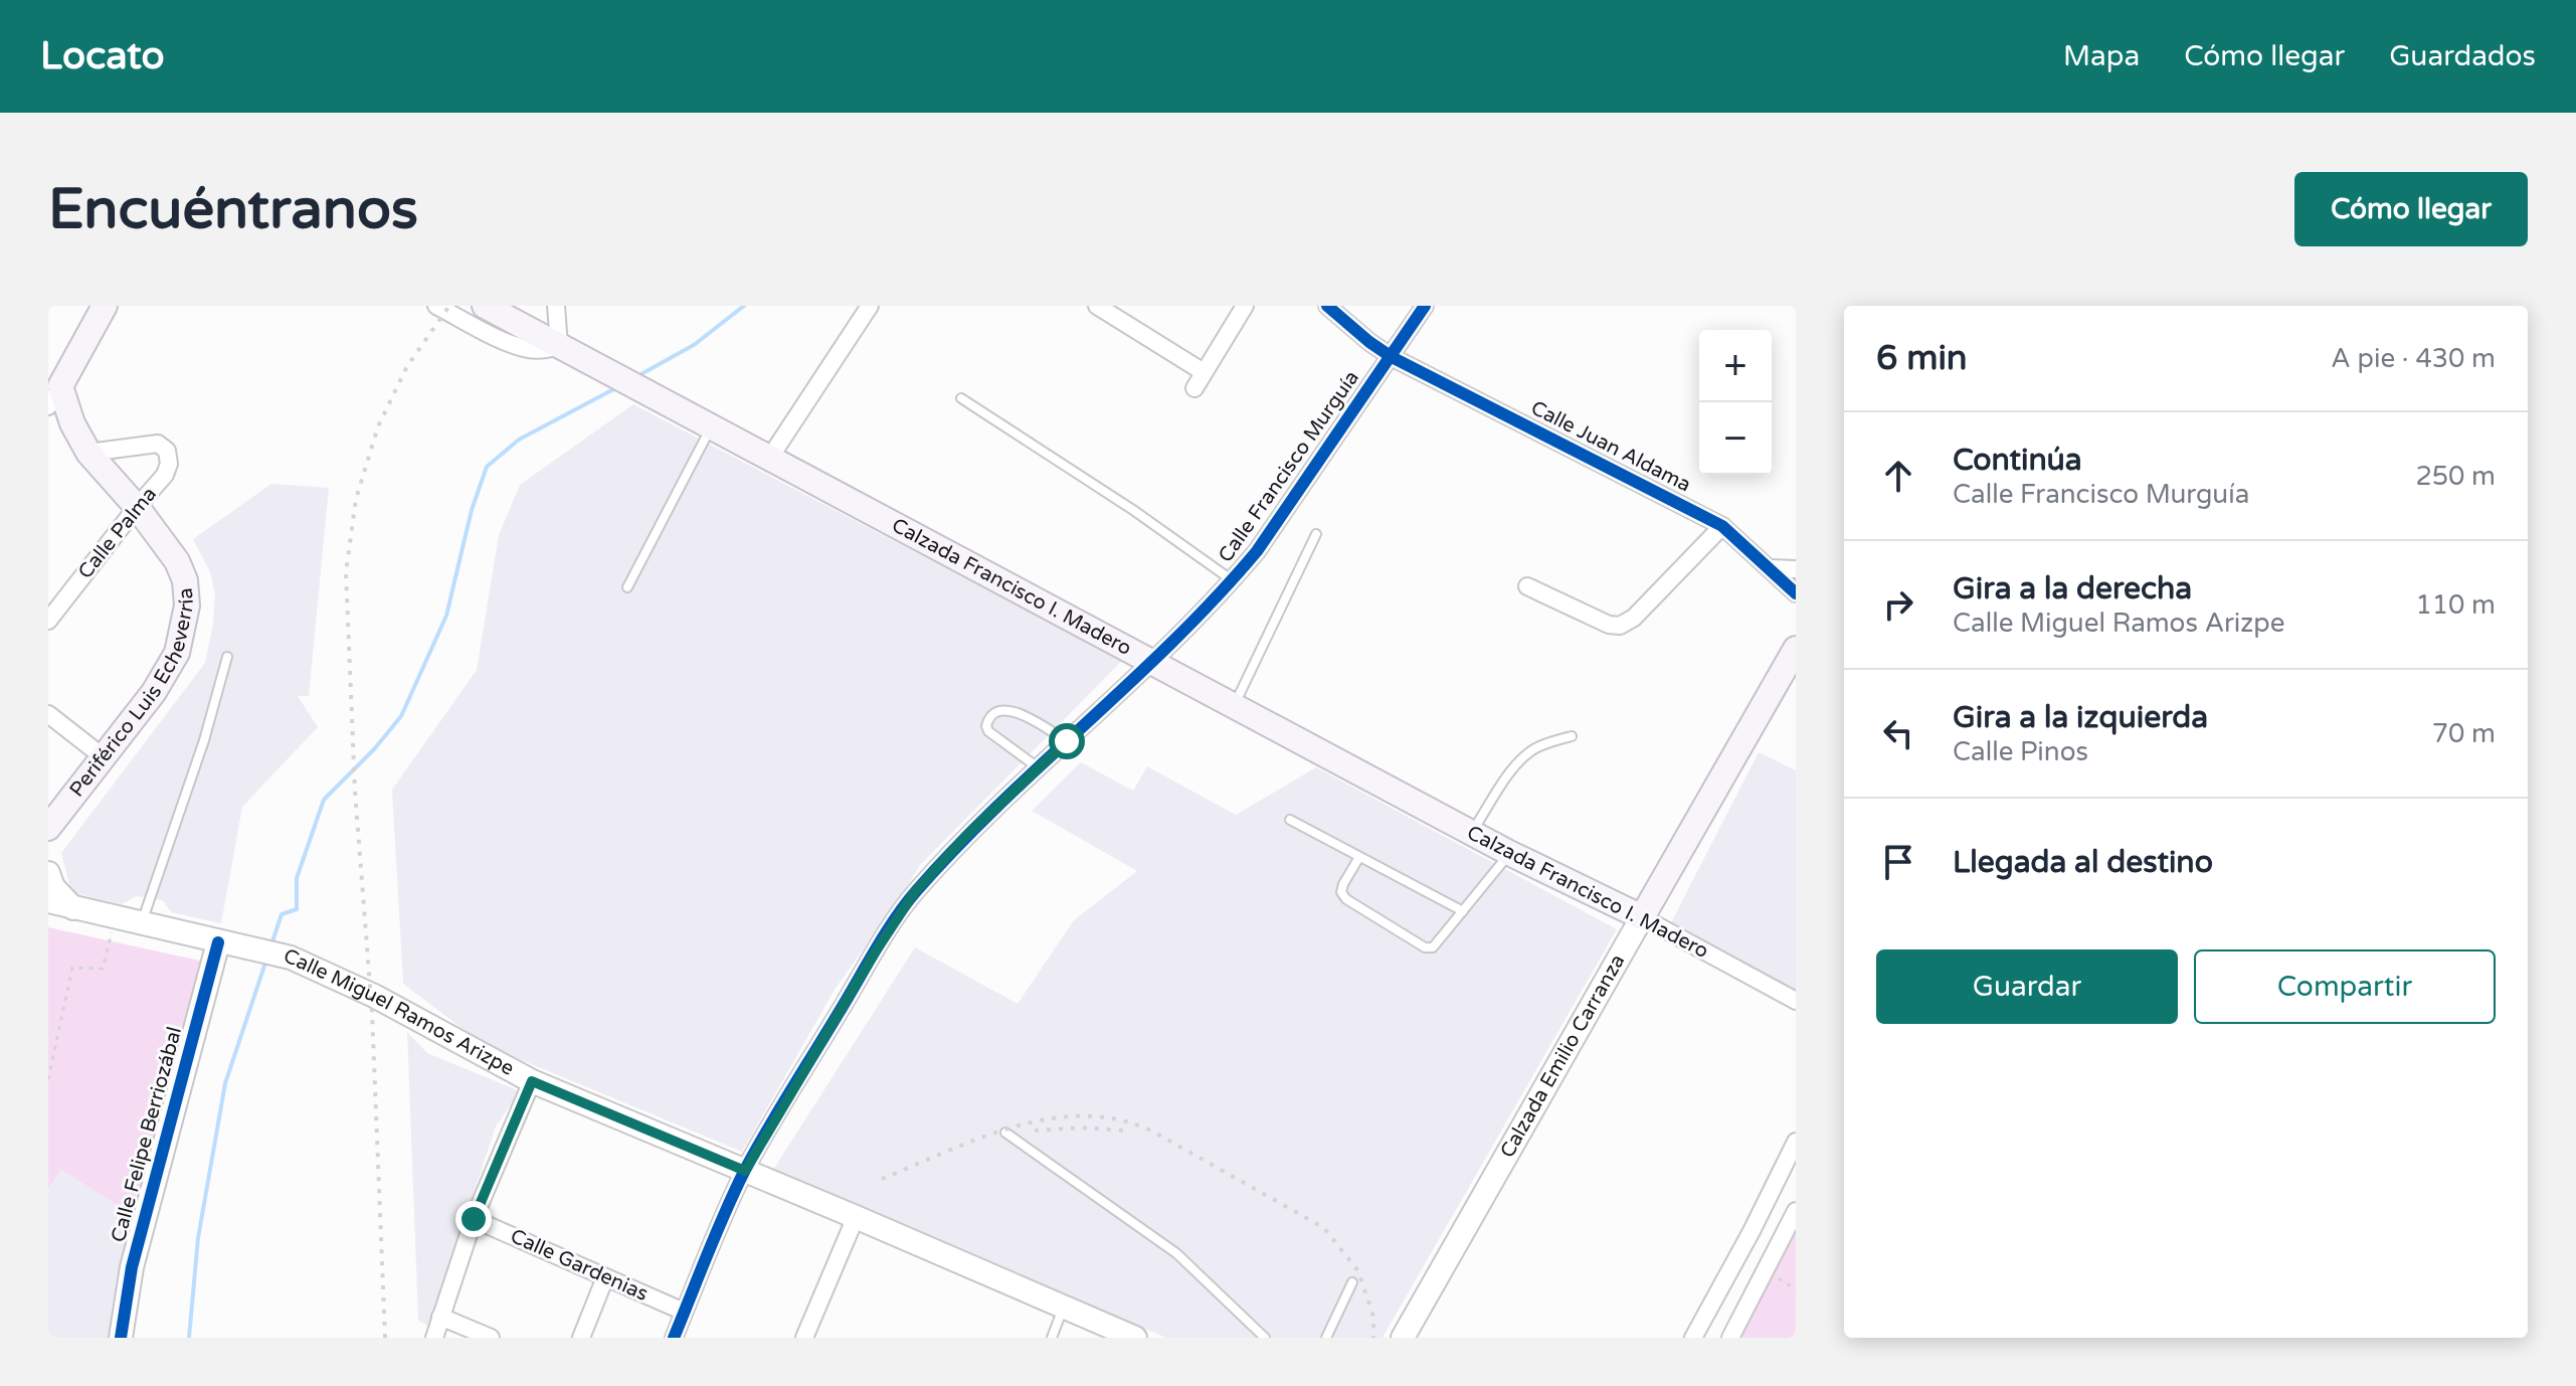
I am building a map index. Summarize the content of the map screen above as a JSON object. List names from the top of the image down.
{
  "streets": {
    "main road": [
      "Calzada Francisco I. Madero",
      "Periférico Luis Echeverría",
      "Calle Miguel Ramos Arizpe",
      "Calzada Emilio Carranza",
      "Calle Felipe Berriozábal"
    ],
    "street": [
      "Calle Juan Aldama",
      "Calle Francisco Murguía",
      "Calle Palma",
      "Calle Gardenias"
    ]
  },
  "crossings": [
    ["Calle Juan Aldama", "Calle Francisco Murguía"],
    ["Calle Francisco Murguía", "Calzada Francisco I. Madero"],
    ["Calle Francisco Murguía", "Calle Miguel Ramos Arizpe"],
    ["Calle Francisco Murguía", "Calle Gardenias"],
    ["Calle Palma", "Periférico Luis Echeverría"],
    ["Calzada Francisco I. Madero", "Calzada Emilio Carranza"],
    ["Calle Miguel Ramos Arizpe", "Calle Felipe Berriozábal"]
  ],
  "page": {
    "header": "Locato",
    "nav": ["Mapa", "Cómo llegar", "Guardados"],
    "buttons": [
      "Cómo llegar",
      ["Guardar", "Compartir"]
    ],
    "title": "Encuéntranos",
    "heading": ["6 min", "A pie · 430 m"],
    "map_buttons": ["+", "−"],
    "list": [
      ["Continúa", "Calle Francisco Murguía", "250 m"],
      ["Gira a la derecha", "Calle Miguel Ramos Arizpe", "110 m"],
      ["Gira a la izquierda", "Calle Pinos", "70 m"],
      "Llegada al destino"
    ]
  }
}
